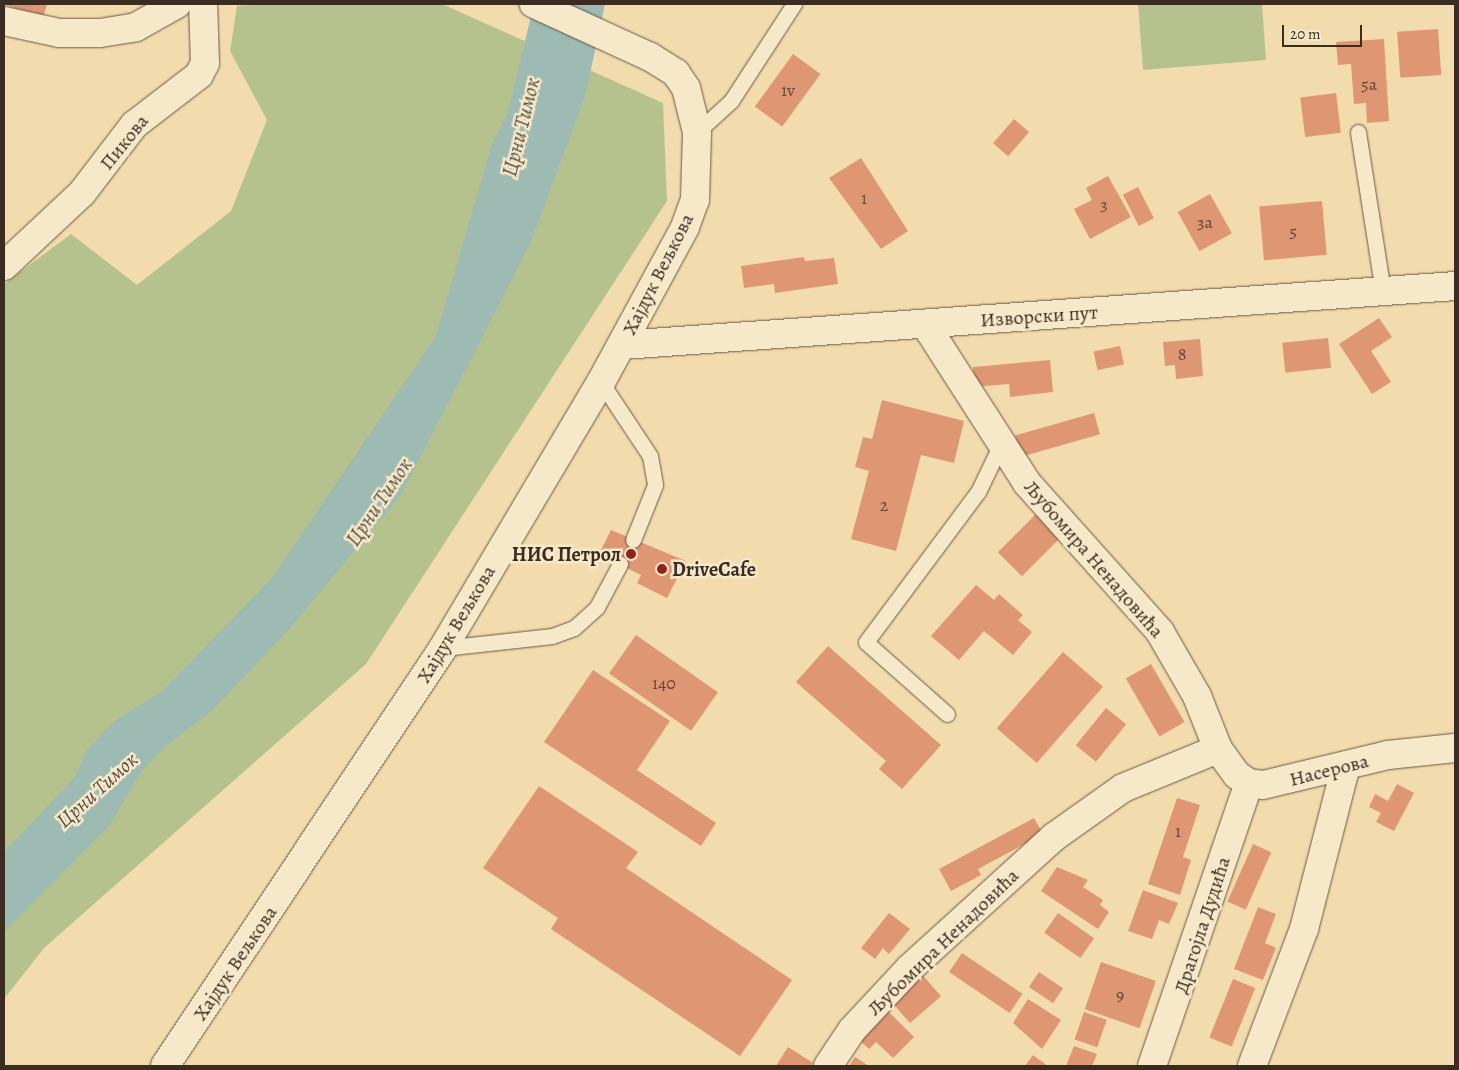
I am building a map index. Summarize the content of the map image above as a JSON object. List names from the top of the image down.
{
  "streets": {
    "street": [
      "Пикова",
      "Хајдук Вељкова",
      "Изворски пут",
      "Љубомира Ненадовића",
      "Насерова",
      "Драгојла Дудића"
    ]
  },
  "crossings": [
    ["Хајдук Вељкова", "Изворски пут"],
    ["Изворски пут", "Љубомира Ненадовића"],
    ["Насерова", "Драгојла Дудића"]
  ],
  "water": ["Црни Тимок"],
  "places": ["НИС Петрол", "DriveCafe"],
  "house_numbers": [
    "5a",
    "1v",
    "1",
    "3",
    "3a",
    "5",
    "8",
    "2",
    "140",
    "1",
    "9"
  ],
  "scale_bar": "20 m"
}
